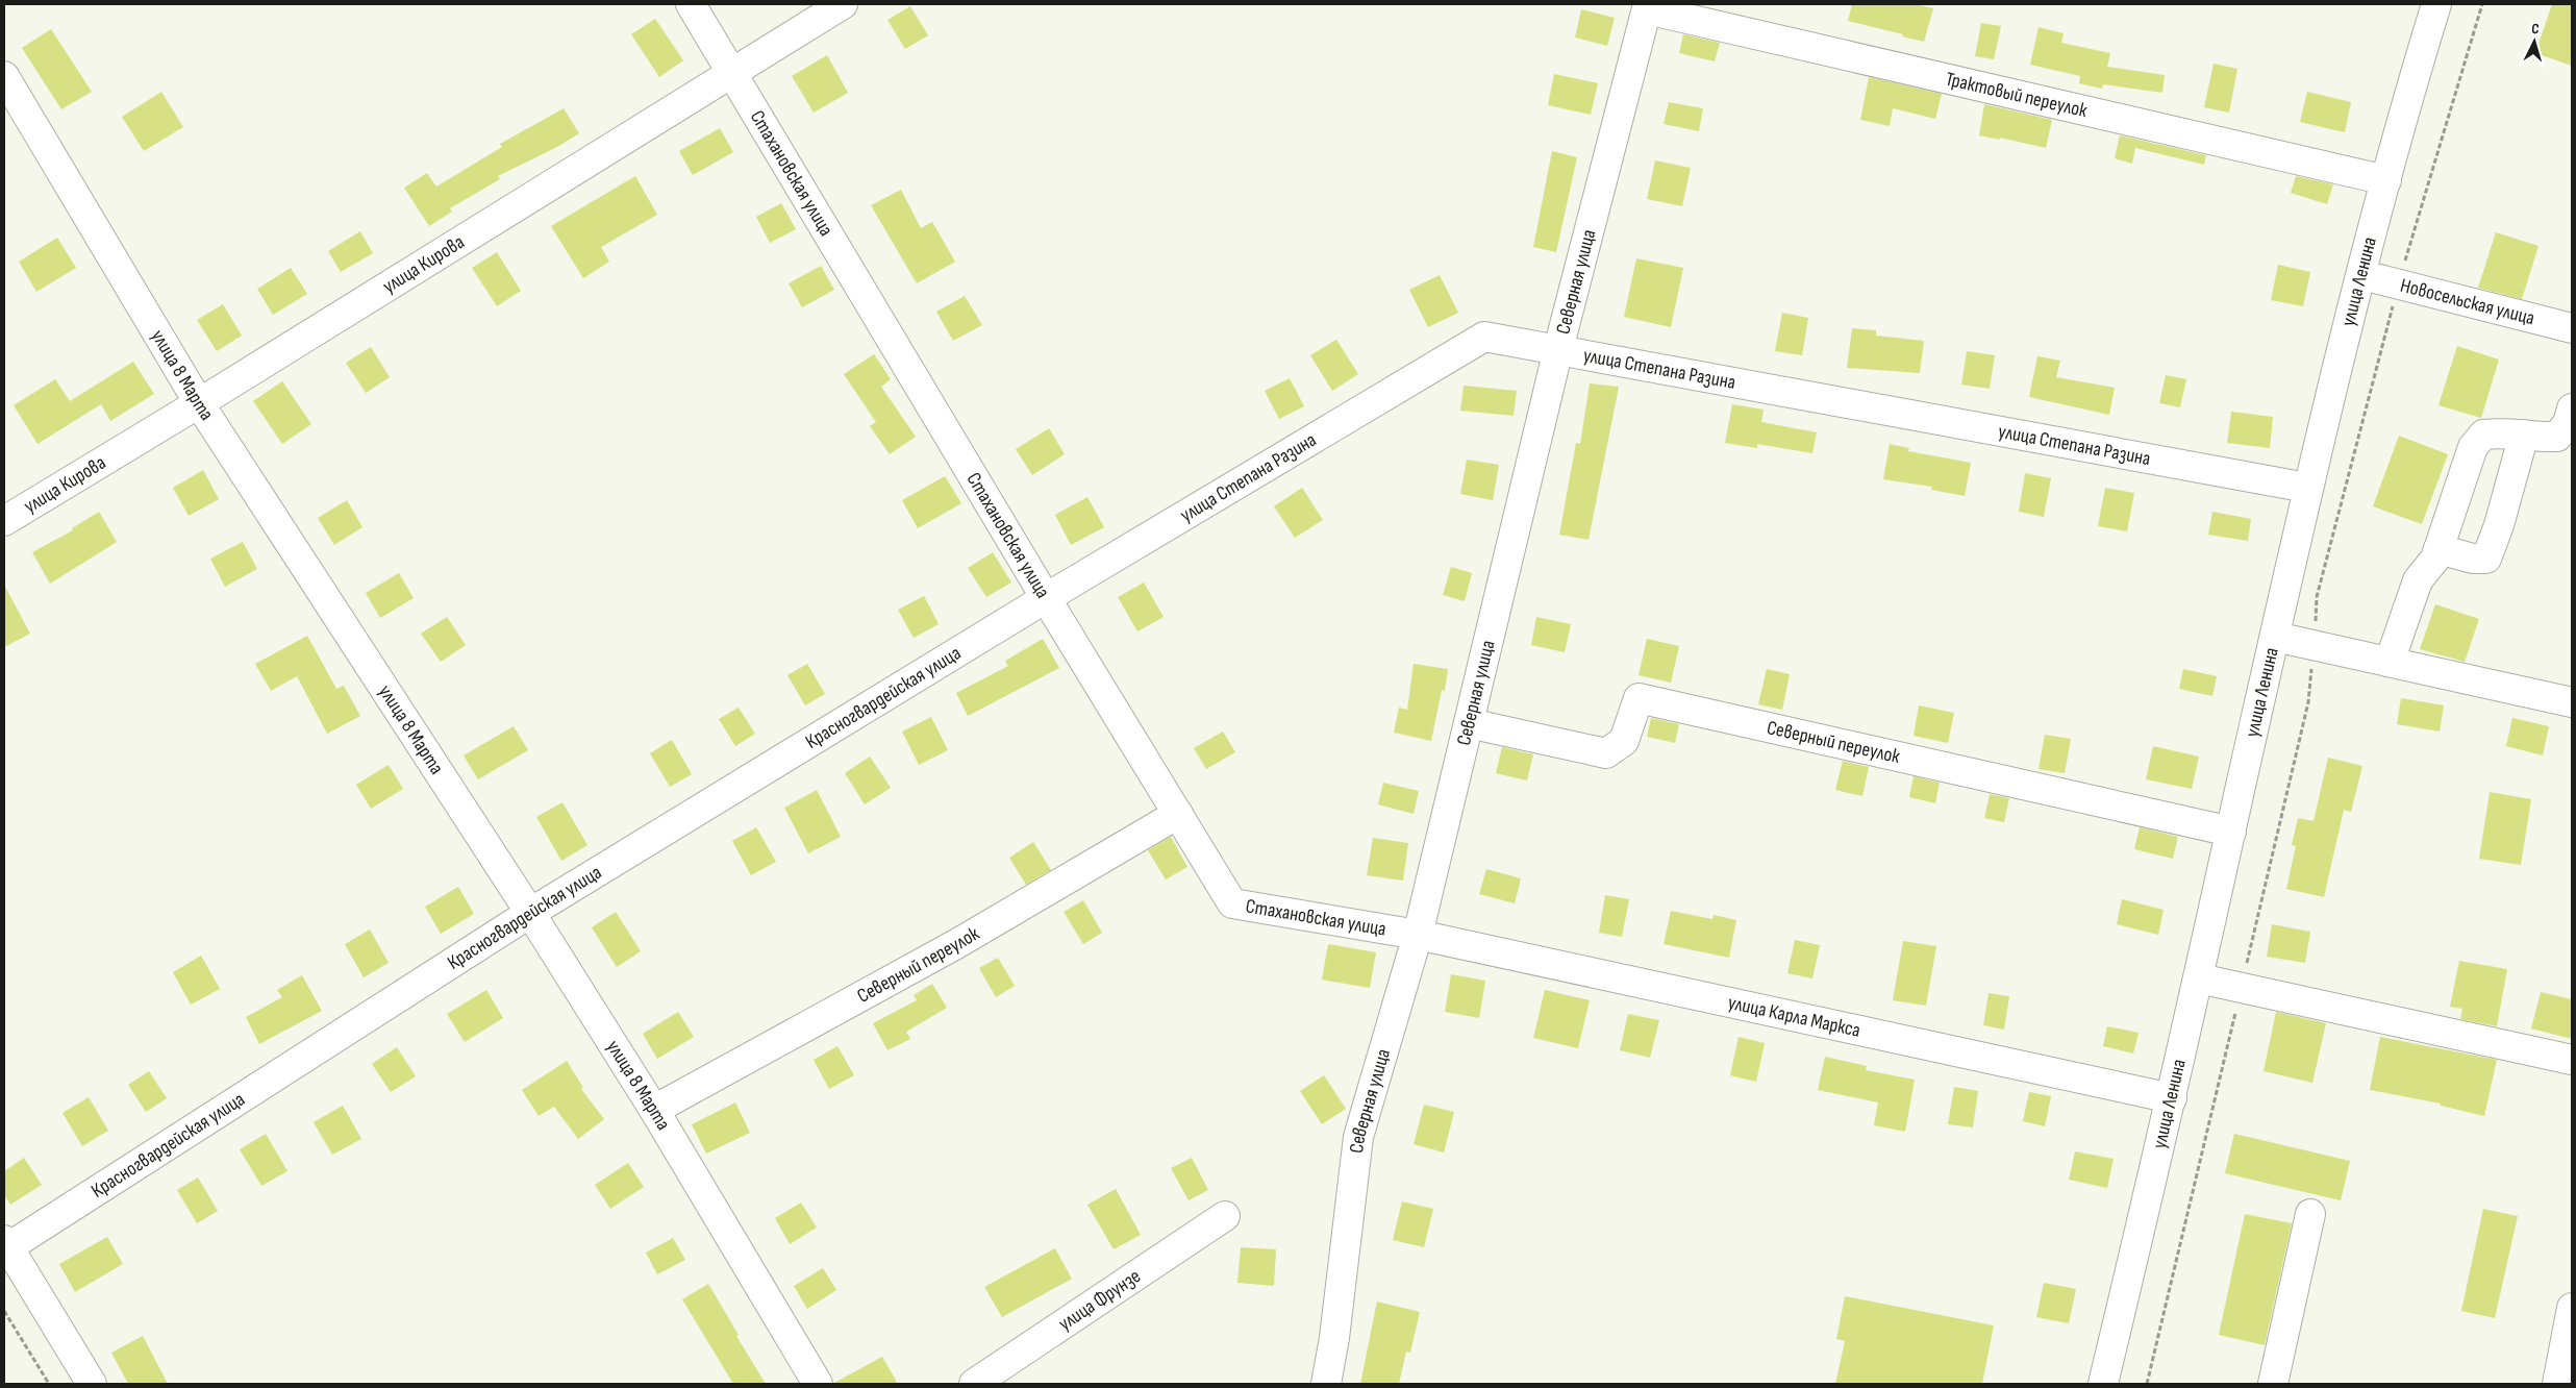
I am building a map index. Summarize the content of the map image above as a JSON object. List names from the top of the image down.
{
  "streets": {
    "street": [
      "Трактовый переулок",
      "Стахановская улица",
      "улица Кирова",
      "улица Ленина",
      "Северная улица",
      "Новосельская улица",
      "улица Степана Разина",
      "улица 8 Марта",
      "Красногвардейская улица",
      "Северный переулок",
      "улица Карла Маркса",
      "улица Фрунзе"
    ]
  },
  "crossings": [
    ["Трактовый переулок", "улица Ленина"],
    ["Трактовый переулок", "Северная улица"],
    ["Стахановская улица", "улица Кирова"],
    ["Стахановская улица", "Северная улица"],
    ["Стахановская улица", "улица Степана Разина"],
    ["Стахановская улица", "Красногвардейская улица"],
    ["Стахановская улица", "Северный переулок"],
    ["Стахановская улица", "улица Карла Маркса"],
    ["улица Кирова", "улица 8 Марта"],
    ["улица Ленина", "Новосельская улица"],
    ["улица Ленина", "улица Степана Разина"],
    ["улица Ленина", "Северный переулок"],
    ["улица Ленина", "улица Карла Маркса"],
    ["Северная улица", "улица Степана Разина"],
    ["Северная улица", "Северный переулок"],
    ["Северная улица", "улица Карла Маркса"],
    ["улица Степана Разина", "Красногвардейская улица"],
    ["улица 8 Марта", "Красногвардейская улица"],
    ["улица 8 Марта", "Северный переулок"]
  ],
  "north": "top"
}
